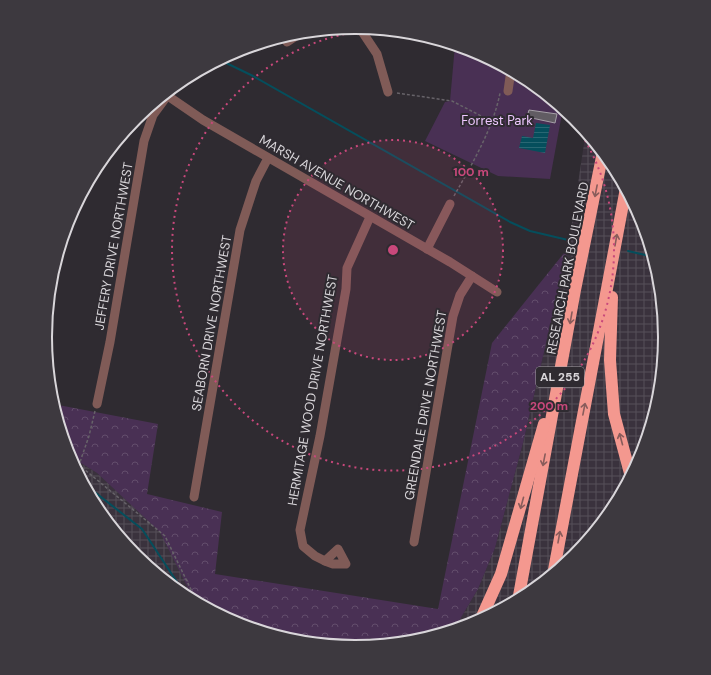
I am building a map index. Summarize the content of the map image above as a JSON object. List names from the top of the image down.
{
  "streets": {
    "highway": ["RESEARCH PARK BOULEVARD", "AL 255"],
    "street": [
      "MARSH AVENUE NORTHWEST",
      "JEFFERY DRIVE NORTHWEST",
      "SEABORN DRIVE NORTHWEST",
      "HERMITAGE WOOD DRIVE NORTHWEST",
      "GREENDALE DRIVE NORTHWEST"
    ]
  },
  "crossings": [
    ["MARSH AVENUE NORTHWEST", "SEABORN DRIVE NORTHWEST"],
    ["MARSH AVENUE NORTHWEST", "HERMITAGE WOOD DRIVE NORTHWEST"],
    ["MARSH AVENUE NORTHWEST", "GREENDALE DRIVE NORTHWEST"]
  ],
  "parks": ["Forrest Park"],
  "rings": ["100 m", "200 m"]
}
